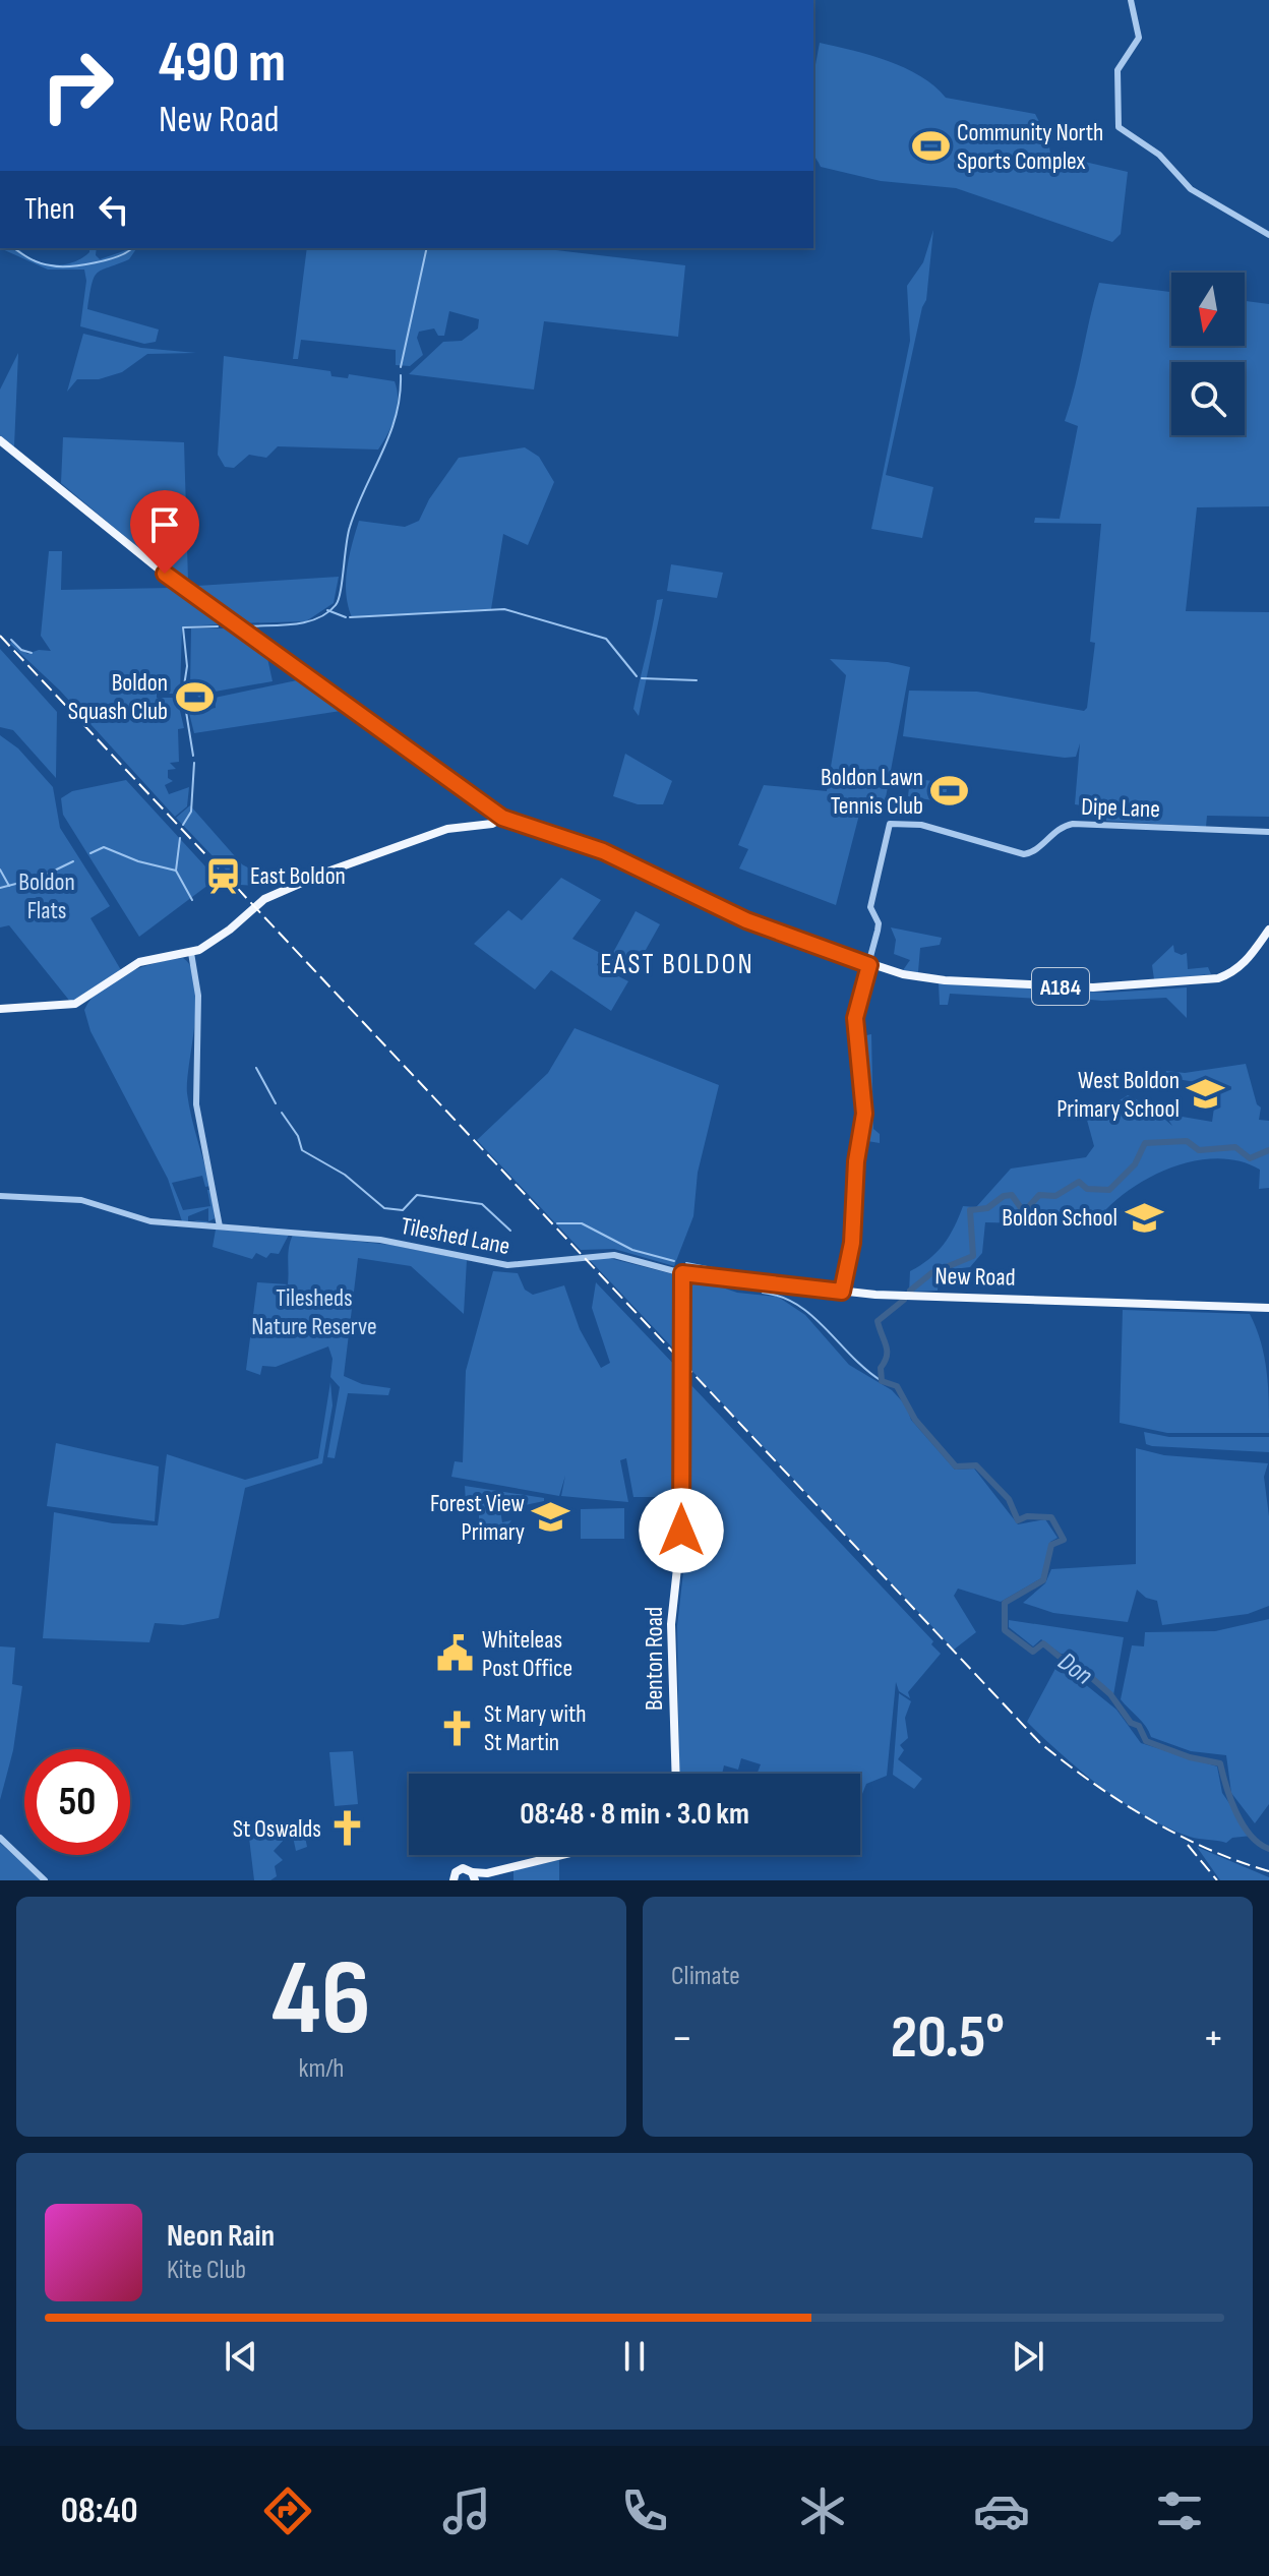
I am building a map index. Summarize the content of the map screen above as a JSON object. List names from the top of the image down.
{
  "streets": {
    "main road": ["A184", "New Road", "Benton Road"],
    "street": ["Dipe Lane", "Tileshed Lane"]
  },
  "crossings": [
    ["Dipe Lane", "A184"],
    ["Tileshed Lane", "New Road"],
    ["Tileshed Lane", "Benton Road"],
    ["New Road", "Benton Road"]
  ],
  "districts": ["EAST BOLDON"],
  "water": ["Don"],
  "parks": ["Boldon Flats", "Tilesheds Nature Reserve"],
  "places": {
    "sports": ["Community North Sports Complex", "Boldon Squash Club", "Boldon Lawn Tennis Club"],
    "station": ["East Boldon"],
    "school or university": ["West Boldon Primary School", "Boldon School", "Forest View Primary"],
    "public building": ["Whiteleas Post Office"],
    "church": ["St Mary with St Martin", "St Oswalds"]
  },
  "north": "bottom",
  "page": {
    "turn": ["490 m", "New Road"],
    "then": "Then",
    "limit": "50",
    "trip": "08:48 · 8 min · 3.0 km",
    "tile": [
      ["46", "km/h"],
      "Climate"
    ],
    "heat": ["−", "20.5°", "+"],
    "song": ["Neon Rain", "Kite Club"],
    "tabs": "08:40"
  }
}
